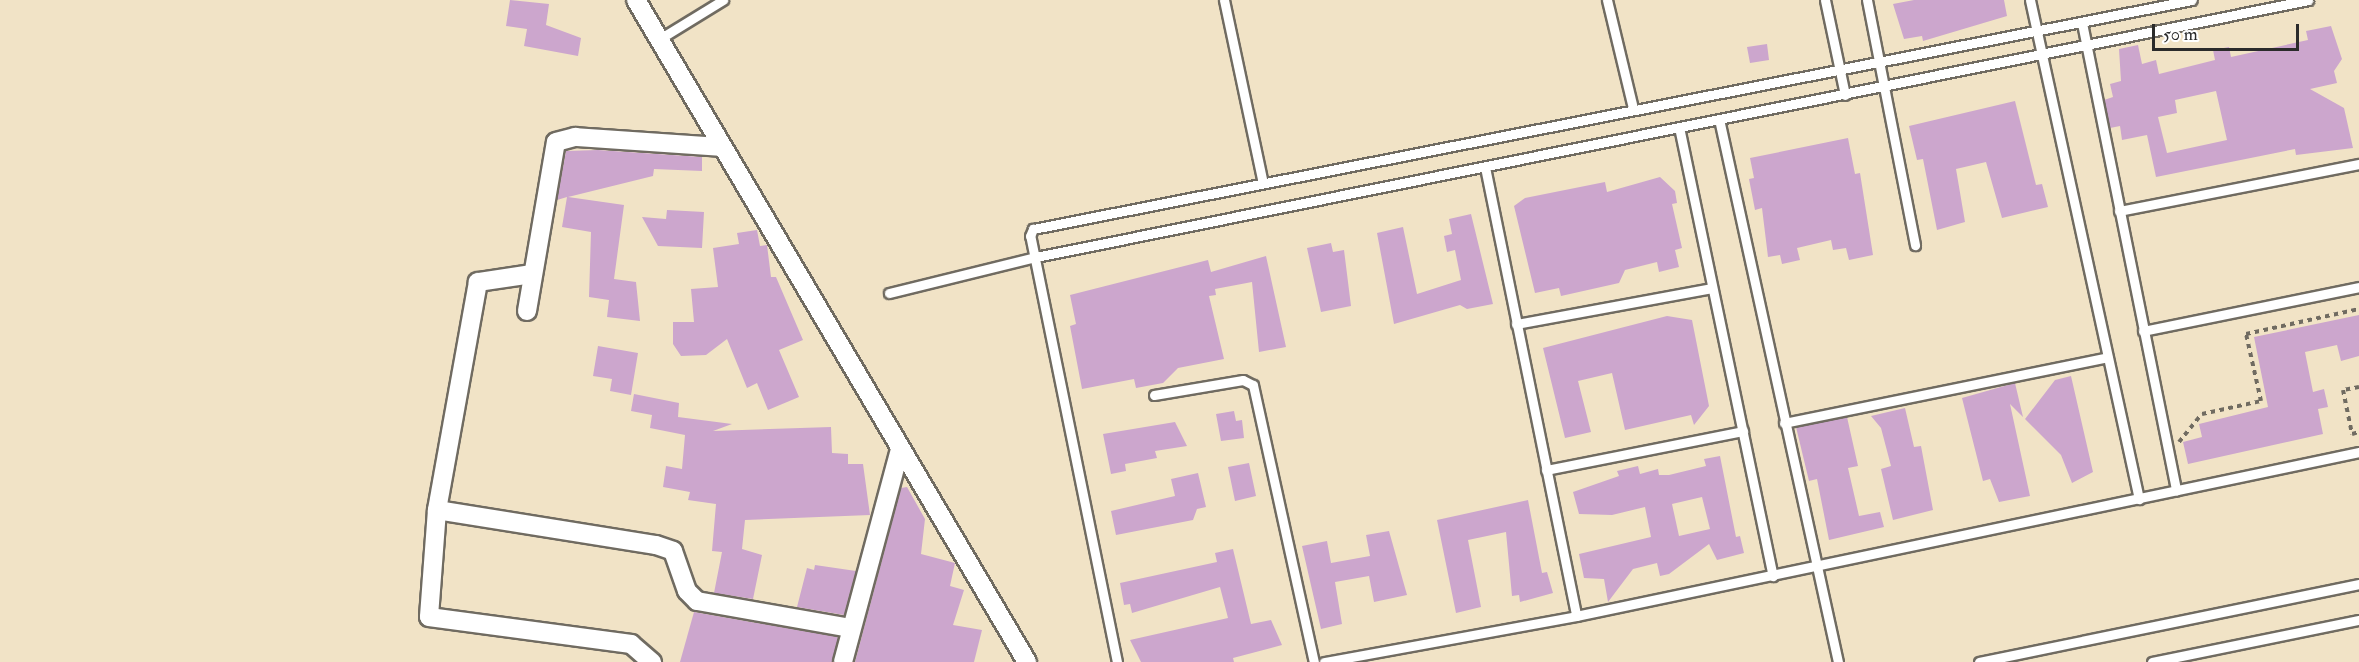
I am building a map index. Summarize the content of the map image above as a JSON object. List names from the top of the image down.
{
  "scale_bar": "50 m"
}
